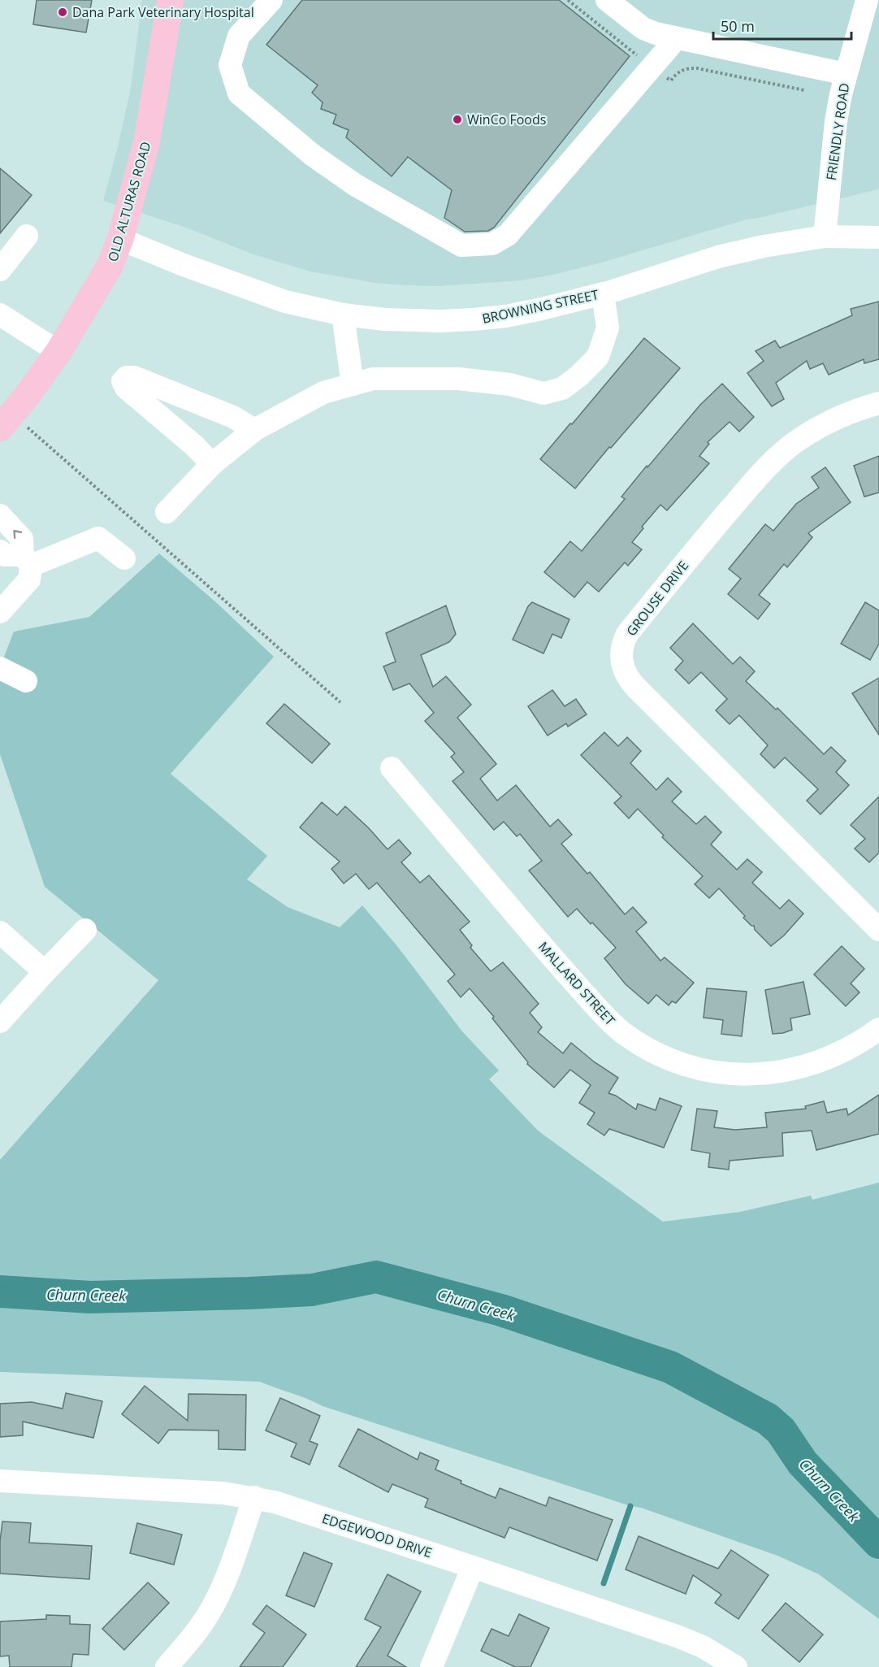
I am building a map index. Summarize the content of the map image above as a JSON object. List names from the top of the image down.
{
  "streets": {
    "main road": ["OLD ALTURAS ROAD"],
    "street": [
      "FRIENDLY ROAD",
      "BROWNING STREET",
      "GROUSE DRIVE",
      "MALLARD STREET",
      "EDGEWOOD DRIVE"
    ]
  },
  "crossings": [
    ["FRIENDLY ROAD", "BROWNING STREET"],
    ["OLD ALTURAS ROAD", "BROWNING STREET"]
  ],
  "water": ["Churn Creek"],
  "places": ["Dana Park Veterinary Hospital", "WinCo Foods"],
  "scale_bar": "50 m"
}
